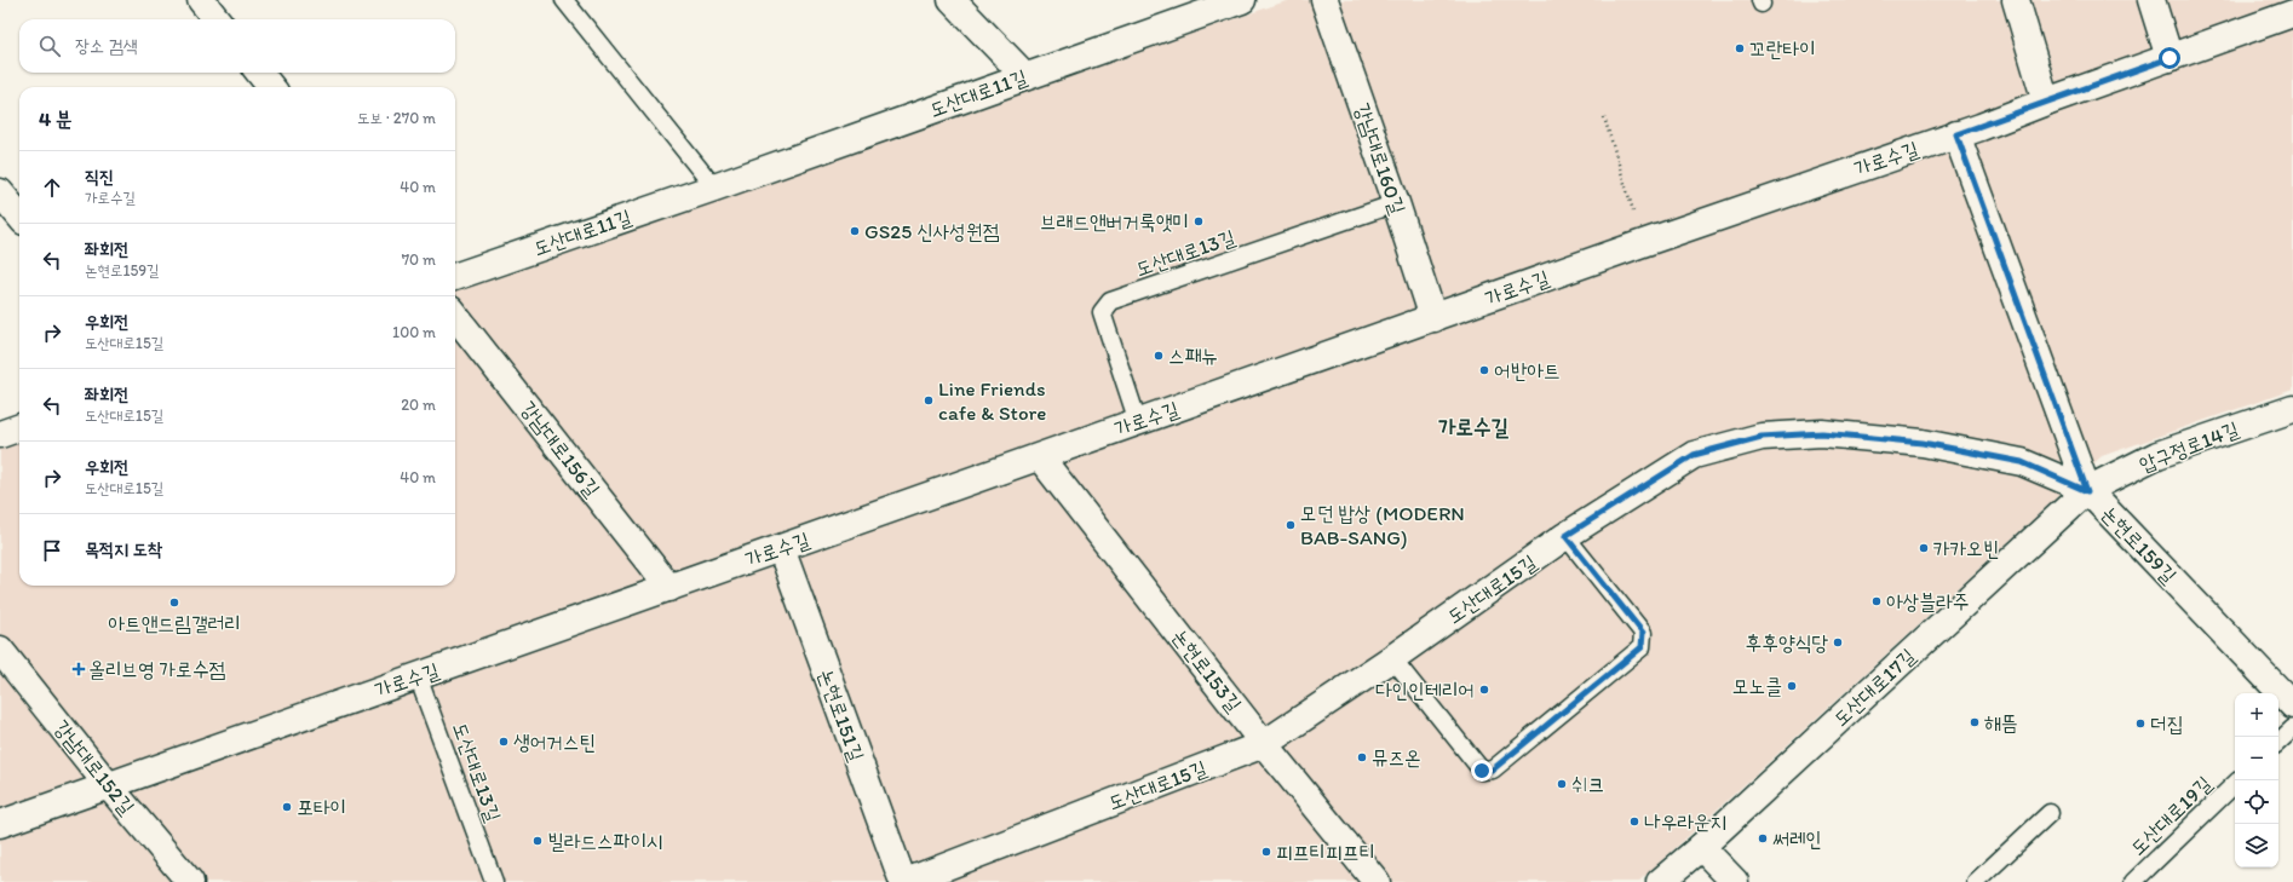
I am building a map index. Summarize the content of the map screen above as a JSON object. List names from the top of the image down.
{
  "streets": {
    "street": [
      "도산대로11길",
      "강남대로160길",
      "가로수길",
      "압구정로14길",
      "강남대로156길",
      "논현로159길",
      "도산대로15길",
      "논현로153길",
      "도산대로17길",
      "논현로151길",
      "강남대로152길"
    ],
    "lane": ["도산대로13길", "도산대로19길"]
  },
  "crossings": [
    ["강남대로160길", "가로수길"],
    ["강남대로160길", "도산대로13길"],
    ["가로수길", "도산대로13길"],
    ["가로수길", "강남대로156길"],
    ["가로수길", "논현로159길"],
    ["가로수길", "논현로153길"],
    ["가로수길", "논현로151길"],
    ["가로수길", "강남대로152길"],
    ["압구정로14길", "논현로159길"],
    ["압구정로14길", "도산대로15길"],
    ["압구정로14길", "도산대로17길"],
    ["논현로159길", "도산대로15길"],
    ["논현로159길", "도산대로17길"],
    ["도산대로15길", "논현로153길"],
    ["도산대로15길", "도산대로17길"],
    ["도산대로15길", "논현로151길"]
  ],
  "districts": ["가로수길"],
  "places": {
    "other": [
      "꼬란타이",
      "브래드앤버거룩앳미",
      "GS25 신사성원점",
      "스패뉴",
      "어반아트",
      "Line Friends cafe & Store",
      "모던 밥상 (MODERN BAB-SANG)",
      "카카오빈",
      "아상블라주",
      "아트앤드림갤러리",
      "후후양식당",
      "모노클",
      "다인인테리어",
      "해뜸",
      "더집",
      "생어거스틴",
      "뮤즈온",
      "쉬크",
      "포타이",
      "나우라운지",
      "써레인",
      "빌라드스파이시",
      "피프티피프티"
    ],
    "health": ["올리브영 가로수점"]
  },
  "page": {
    "search": "장소 검색",
    "heading": ["4 분", "도보 · 270 m"],
    "list": [
      ["직진", "가로수길", "40 m"],
      ["좌회전", "논현로159길", "70 m"],
      ["우회전", "도산대로15길", "100 m"],
      ["좌회전", "도산대로15길", "20 m"],
      ["우회전", "도산대로15길", "40 m"],
      "목적지 도착"
    ],
    "map_buttons": ["+", "−"]
  }
}
